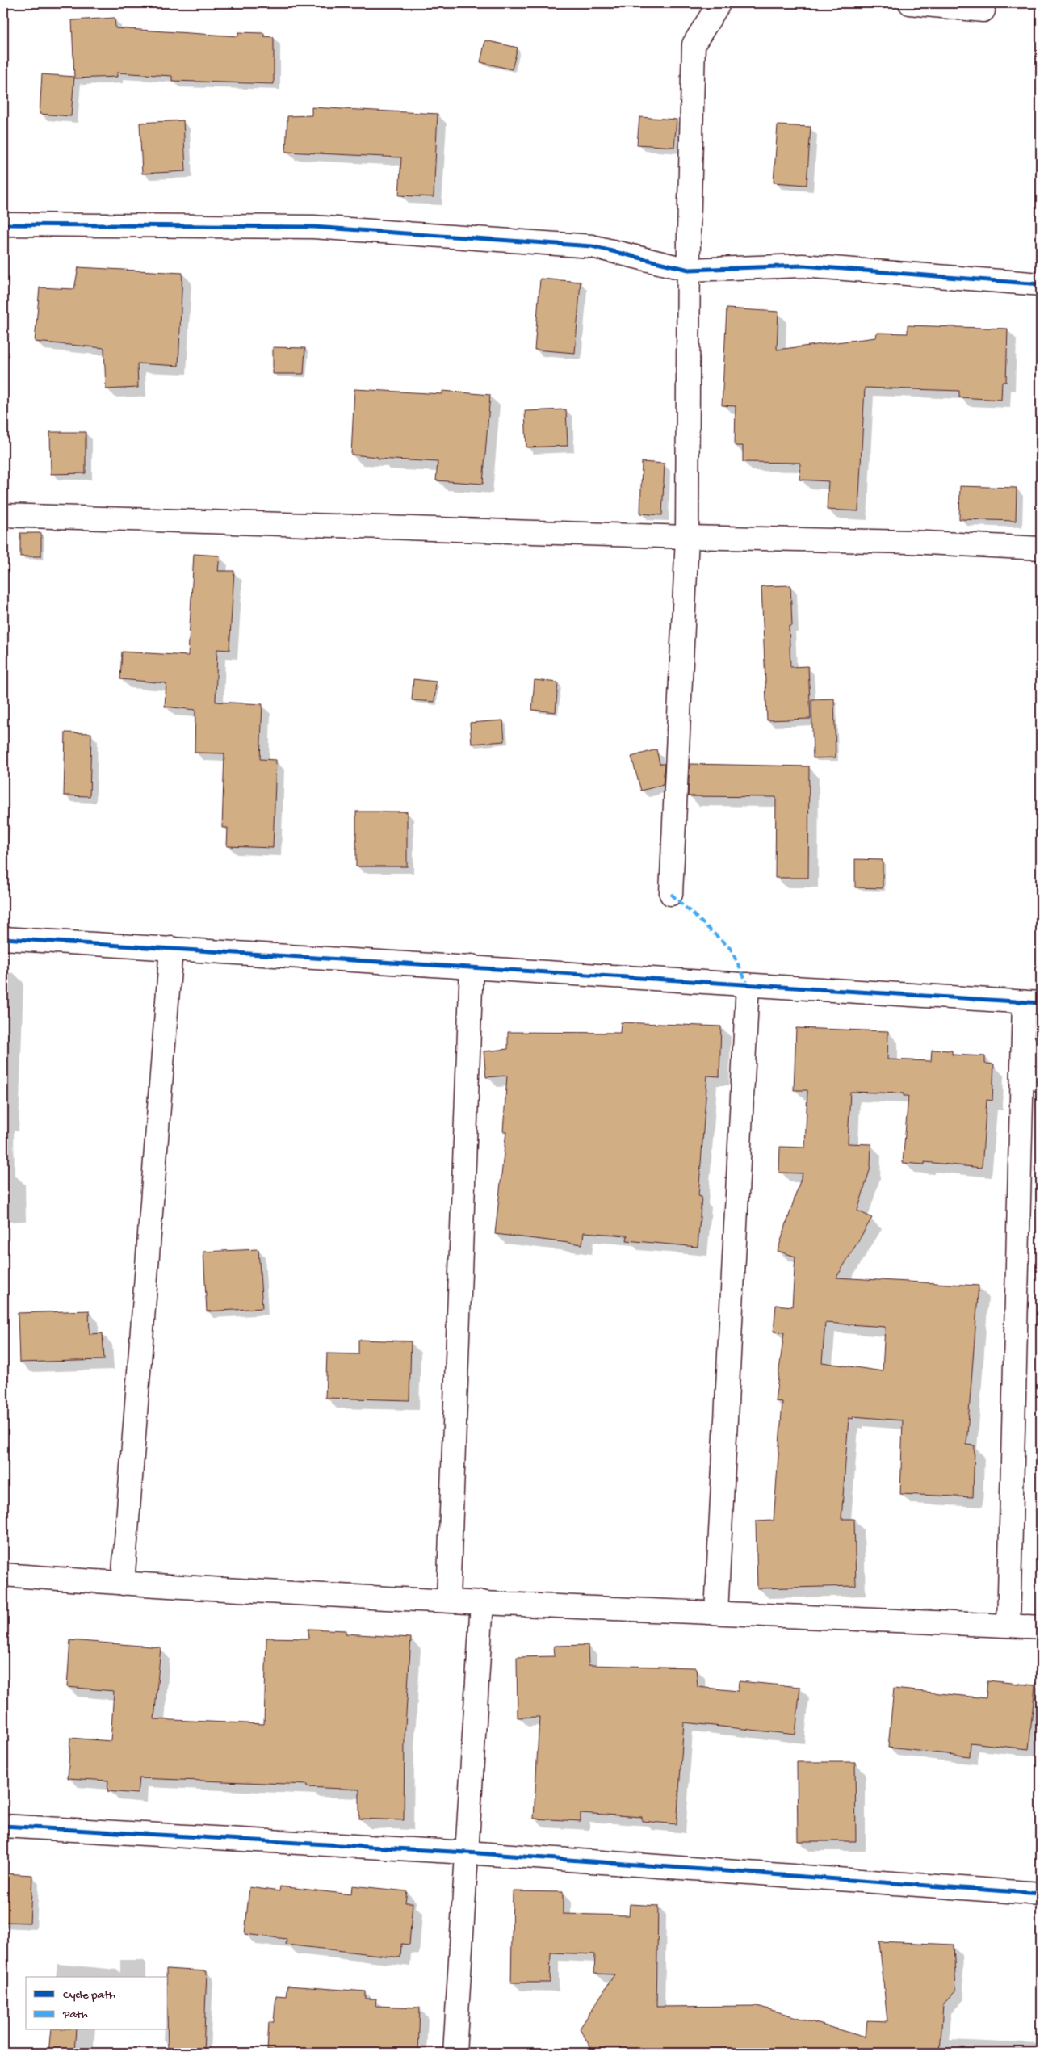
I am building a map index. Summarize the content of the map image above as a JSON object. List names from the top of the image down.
{
  "legend": ["Cycle path", "Path"]
}
